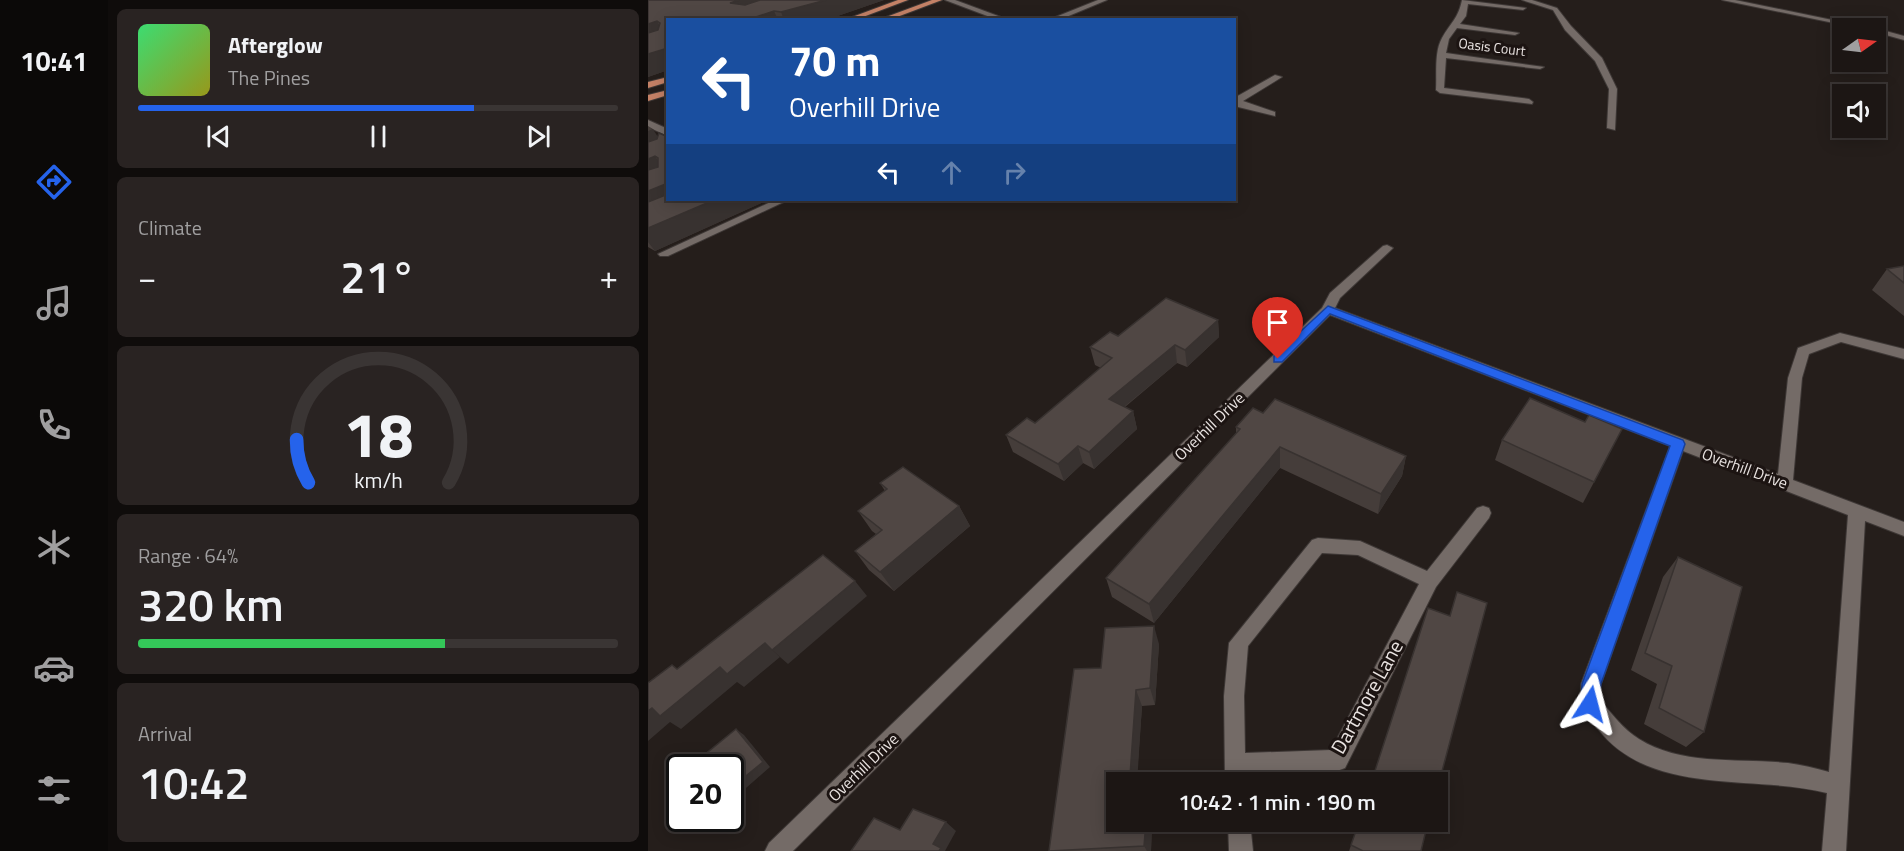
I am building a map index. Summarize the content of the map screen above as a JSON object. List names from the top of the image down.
{
  "streets": {
    "street": ["Oasis Court", "Overhill Drive", "Dartmore Lane"]
  },
  "north": "right",
  "page": {
    "tabs": "10:41",
    "turn": ["70 m", "Overhill Drive"],
    "song": ["Afterglow", "The Pines"],
    "tile": [
      "Climate",
      ["Range · 64%", "320 km"],
      ["Arrival", "10:42"]
    ],
    "heat": ["−", "21°", "+"],
    "limit": "20",
    "trip": "10:42 · 1 min · 190 m",
    "gauge": ["18", "km/h"]
  }
}
